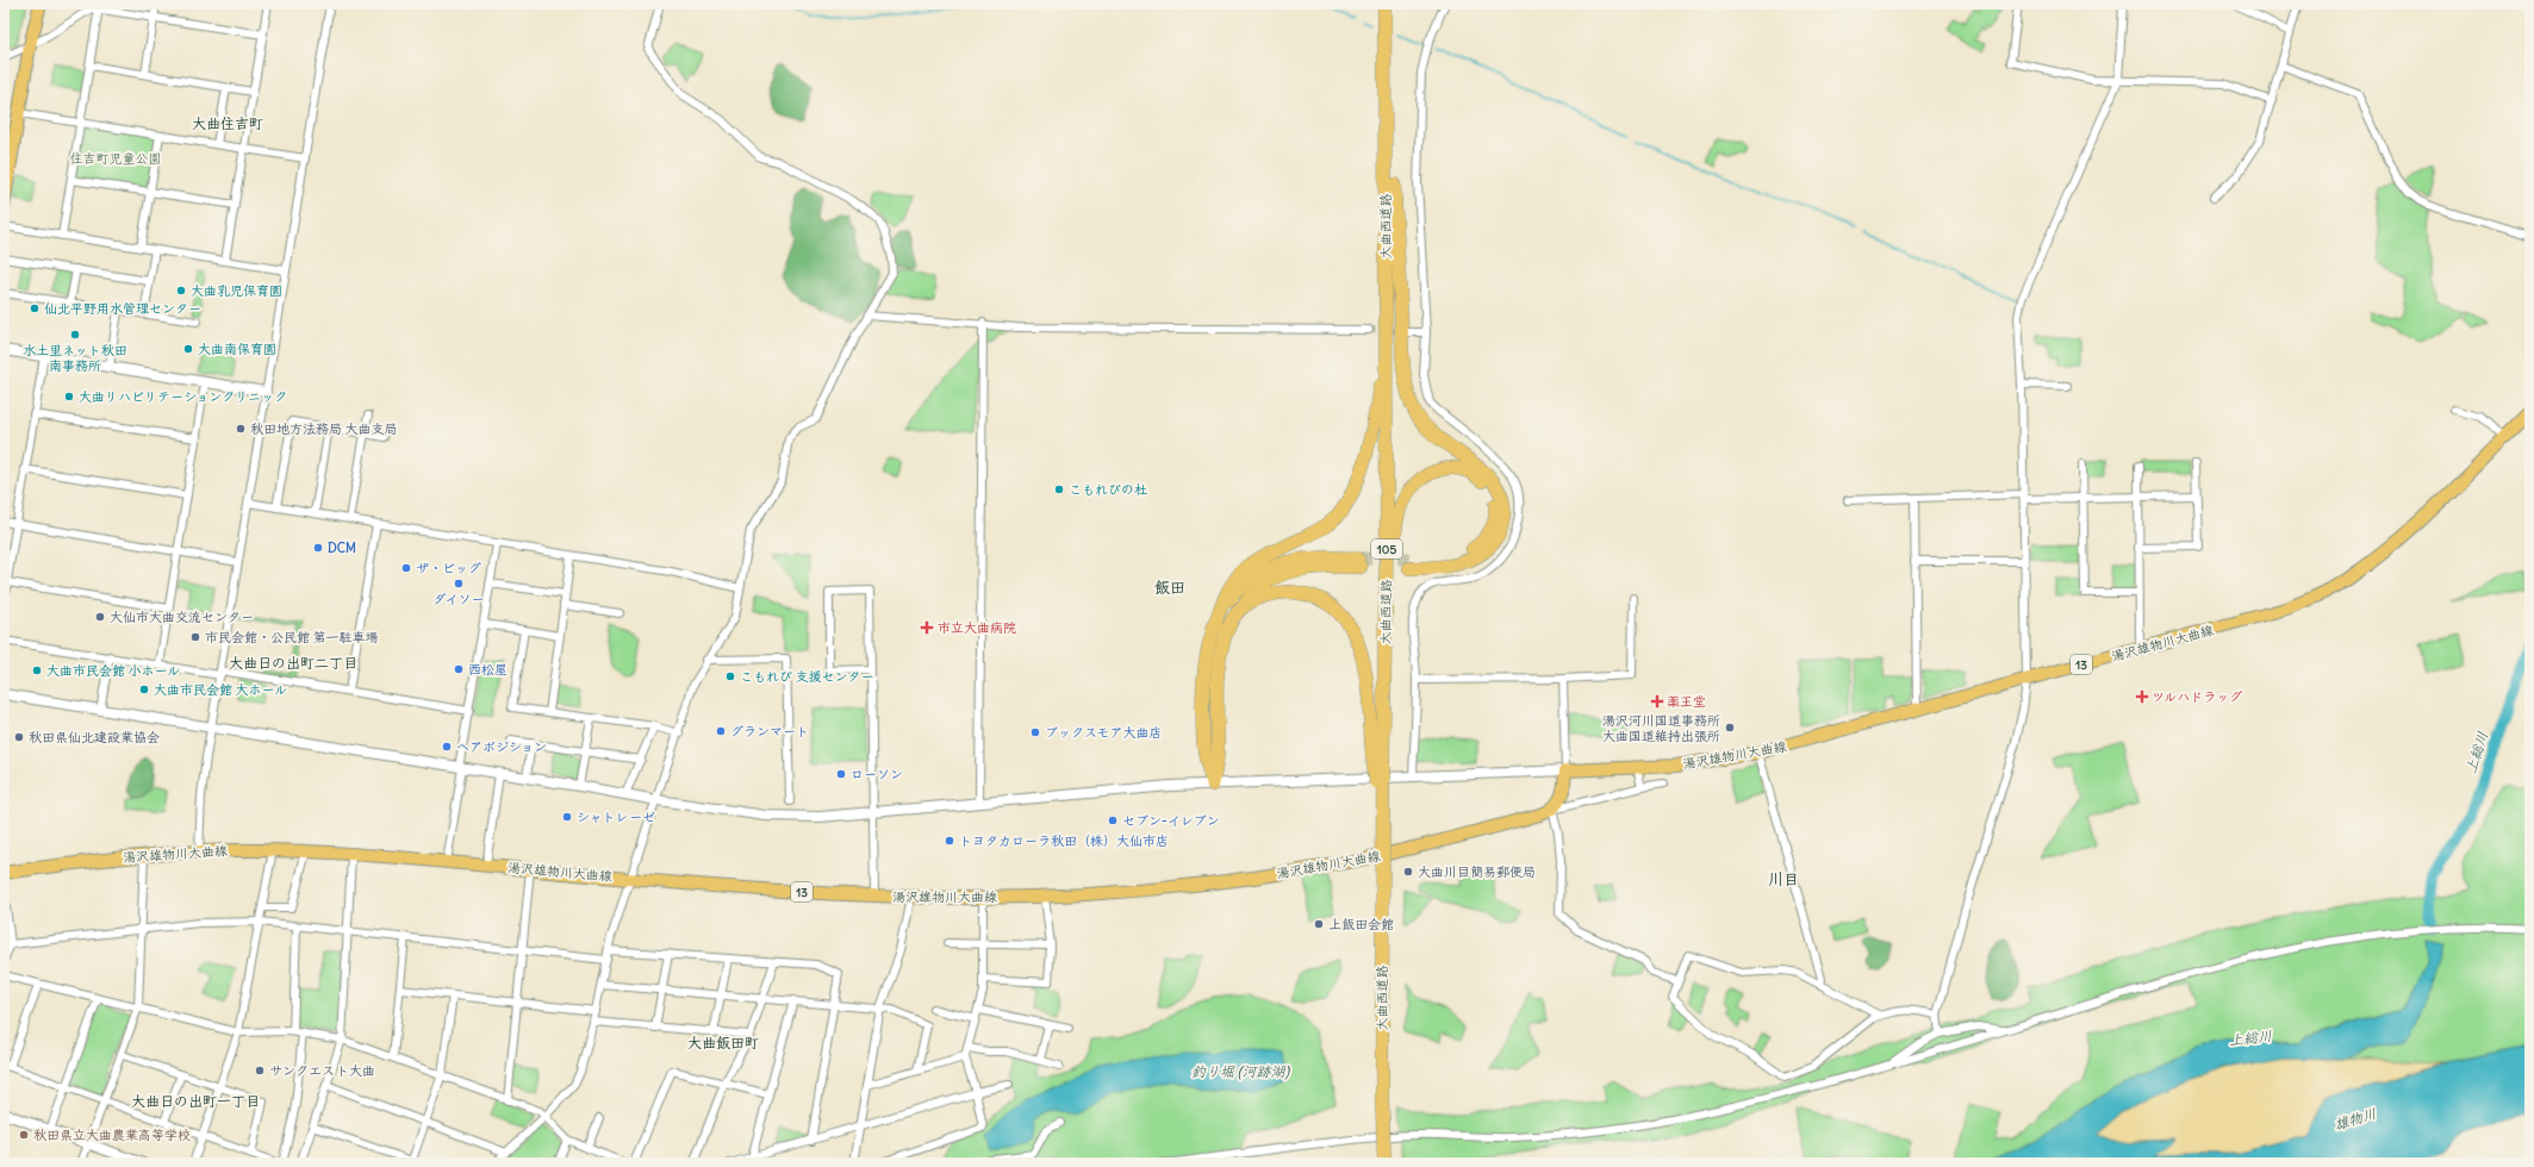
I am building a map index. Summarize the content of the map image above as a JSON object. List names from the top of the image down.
{
  "streets": {
    "highway": ["大曲西道路", "105"],
    "main road": ["湯沢雄物川大曲線", "13"]
  },
  "districts": [
    "大曲住吉町",
    "飯田",
    "大曲日の出町二丁目",
    "川目",
    "大曲飯田町",
    "大曲日の出町一丁目"
  ],
  "water": ["上総川", "釣り堀 (河跡湖)", "雄物川"],
  "parks": ["住吉町児童公園"],
  "places": {
    "other": [
      "大曲乳児保育園",
      "仙北平野用水管理センター",
      "水土里ネット秋田 南事務所",
      "大曲南保育園",
      "大曲リハビリテーションクリニック",
      "秋田地方法務局 大曲支局",
      "こもれびの杜",
      "DCM",
      "ザ・ビッグ",
      "ダイソー",
      "大仙市大曲交流センター",
      "市民会館・公民館 第一駐車場",
      "西松屋",
      "大曲市民会館 小ホール",
      "こもれび 支援センター",
      "大曲市民会館 大ホール",
      "湯沢河川国道事務所 大曲国道維持出張所",
      "グランマート",
      "ブックスモア大曲店",
      "秋田県仙北建設業協会",
      "ヘアポジション",
      "ローソン",
      "シャトレーゼ",
      "セブン-イレブン",
      "トヨタカローラ秋田（株）大仙市店",
      "大曲川目簡易郵便局",
      "上飯田会館",
      "サンクエスト大曲",
      "秋田県立大曲農業高等学校"
    ],
    "health": ["市立大曲病院", "ツルハドラッグ", "薬王堂"]
  }
}
